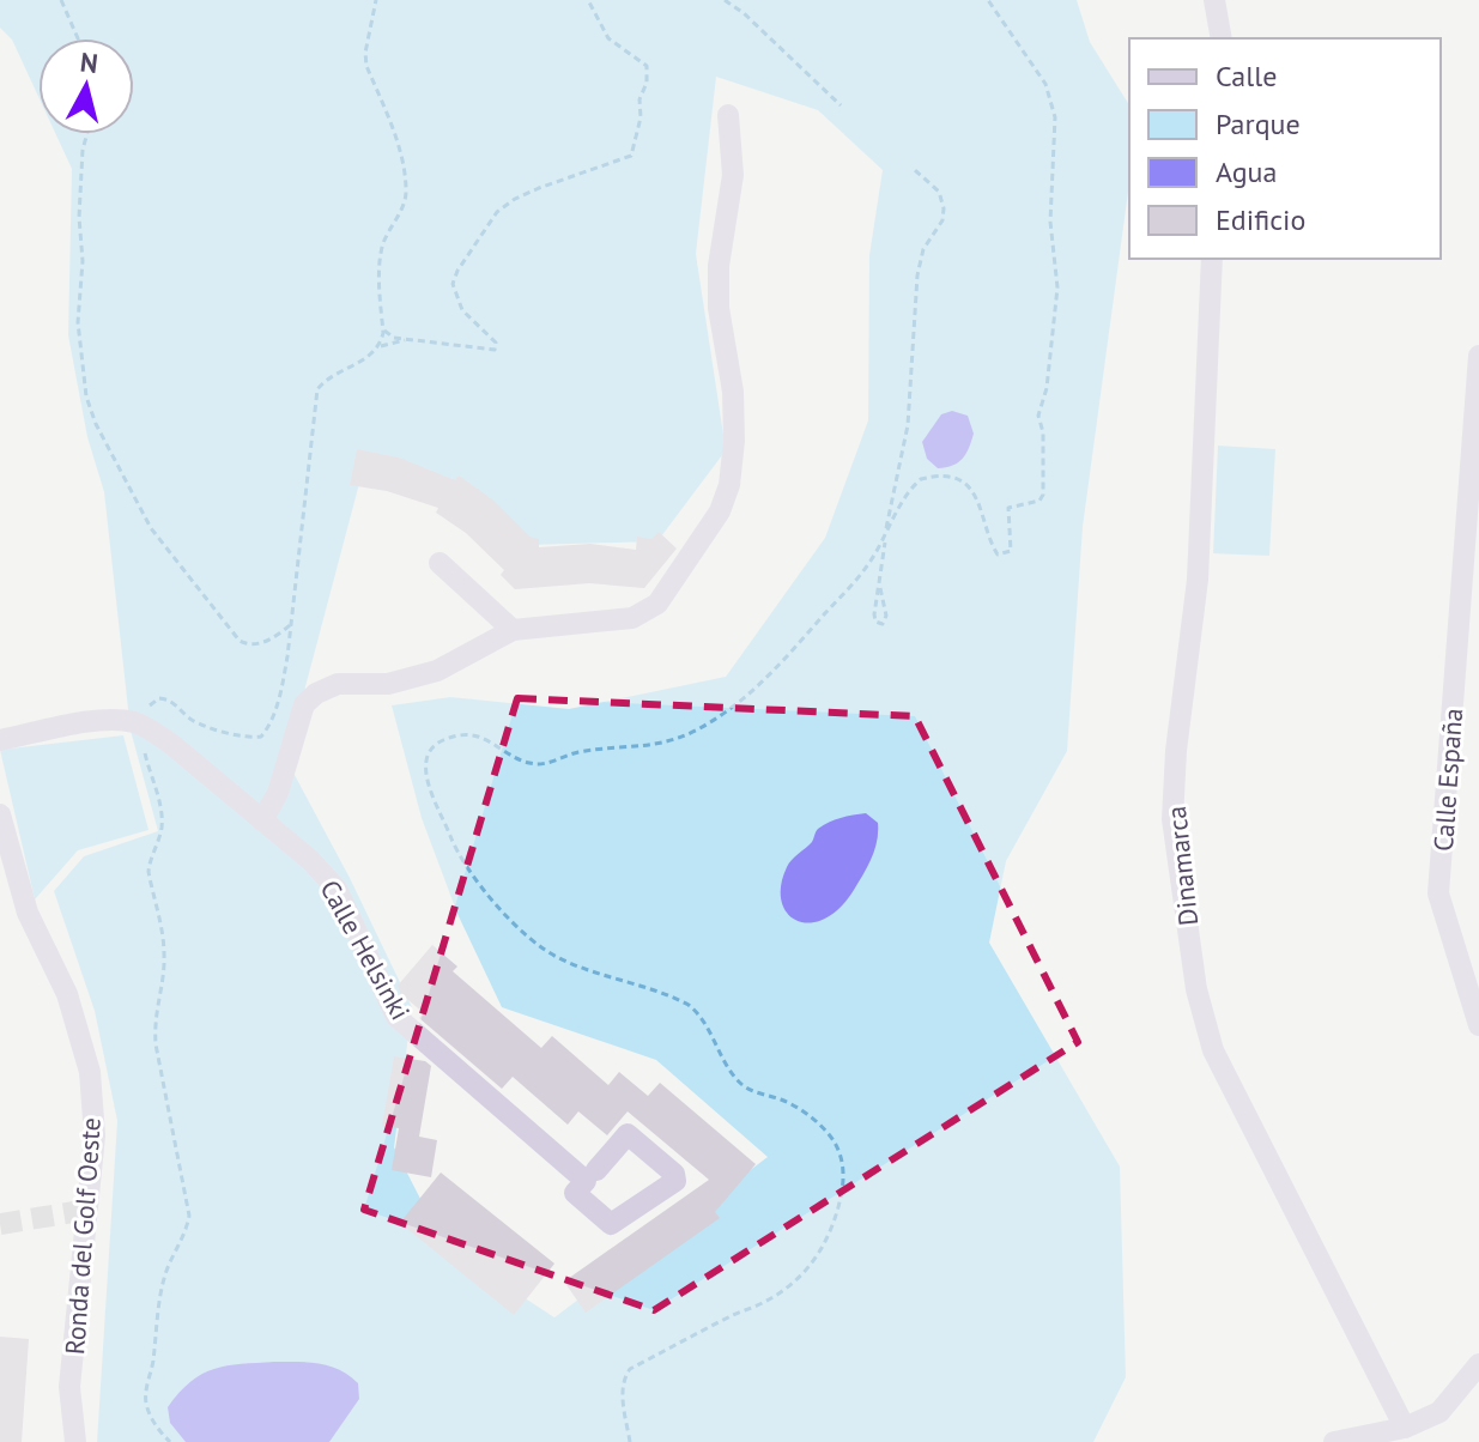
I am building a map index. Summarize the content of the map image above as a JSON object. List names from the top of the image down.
{
  "streets": {
    "street": [
      "Calle España",
      "Dinamarca",
      "Calle Helsinki",
      "Ronda del Golf Oeste"
    ]
  },
  "legend": [
    "Calle",
    "Parque",
    "Agua",
    "Edificio"
  ],
  "north": "top"
}
